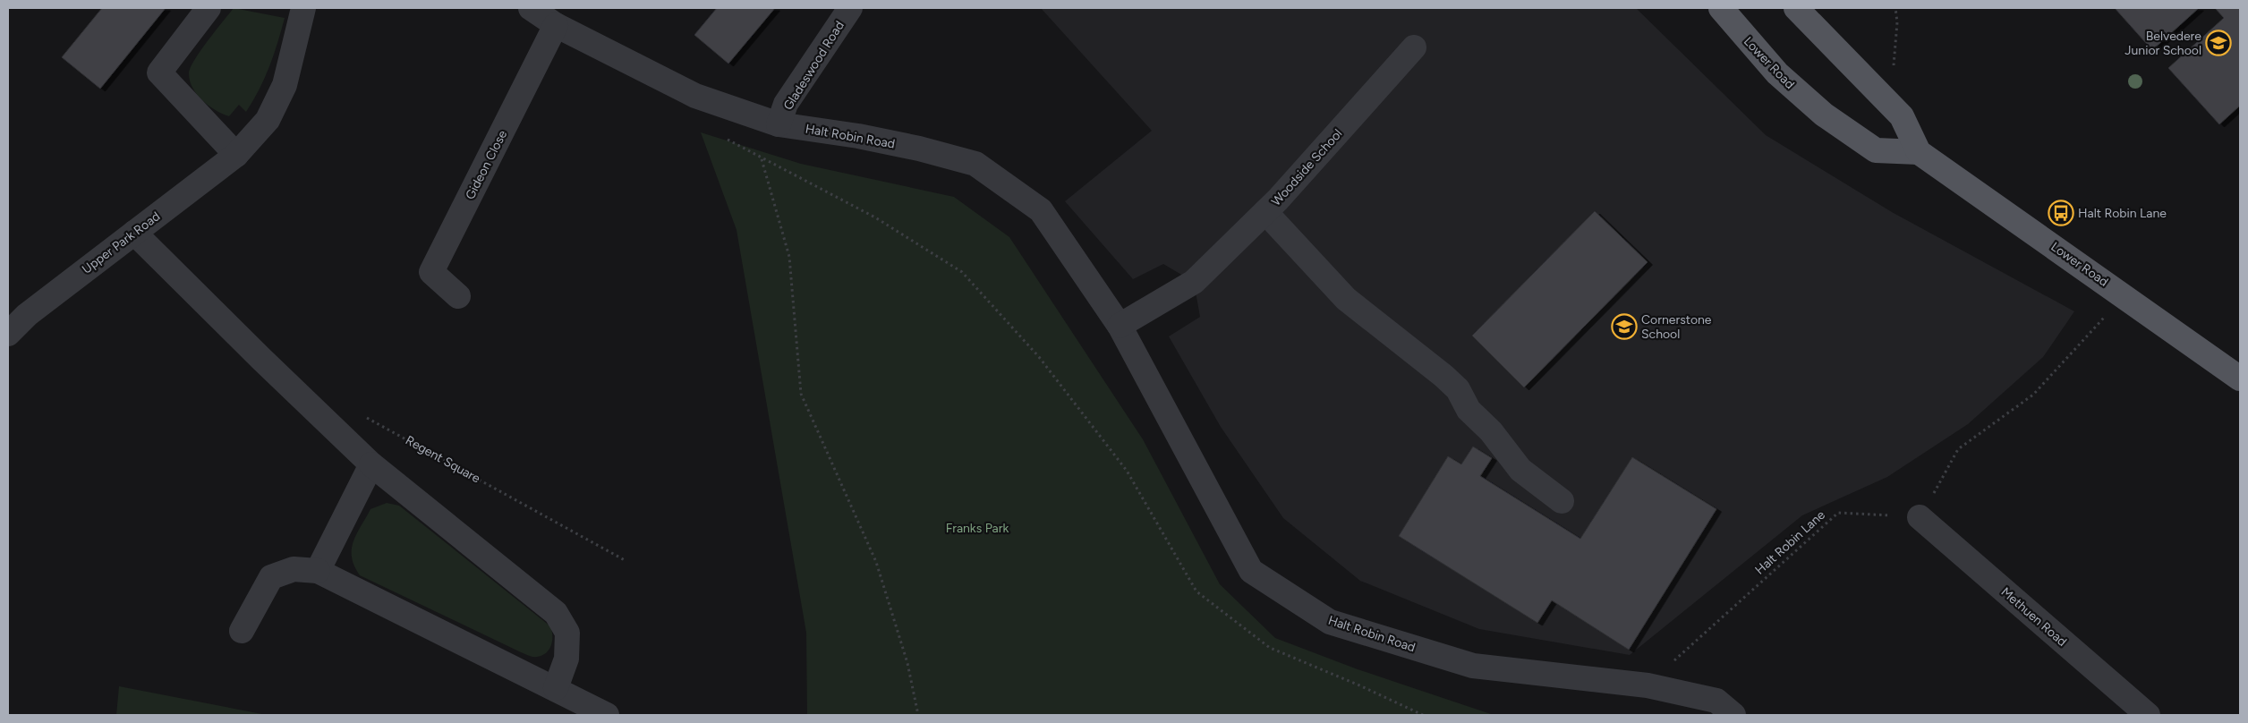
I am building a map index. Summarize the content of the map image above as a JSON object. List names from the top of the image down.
{
  "streets": {
    "main road": ["Lower Road"],
    "street": [
      "Gladeswood Road",
      "Halt Robin Road",
      "Gideon Close",
      "Woodside School",
      "Upper Park Road",
      "Methuen Road"
    ],
    "path": ["Regent Square", "Halt Robin Lane"]
  },
  "crossings": [
    ["Gladeswood Road", "Halt Robin Road"],
    ["Halt Robin Road", "Gideon Close"],
    ["Halt Robin Road", "Woodside School"],
    ["Halt Robin Road", "Halt Robin Lane"],
    ["Halt Robin Lane", "Methuen Road"]
  ],
  "parks": ["Franks Park"],
  "places": {
    "school or university": ["Belvedere Junior School", "Cornerstone School"],
    "bus stop": ["Halt Robin Lane"]
  }
}
